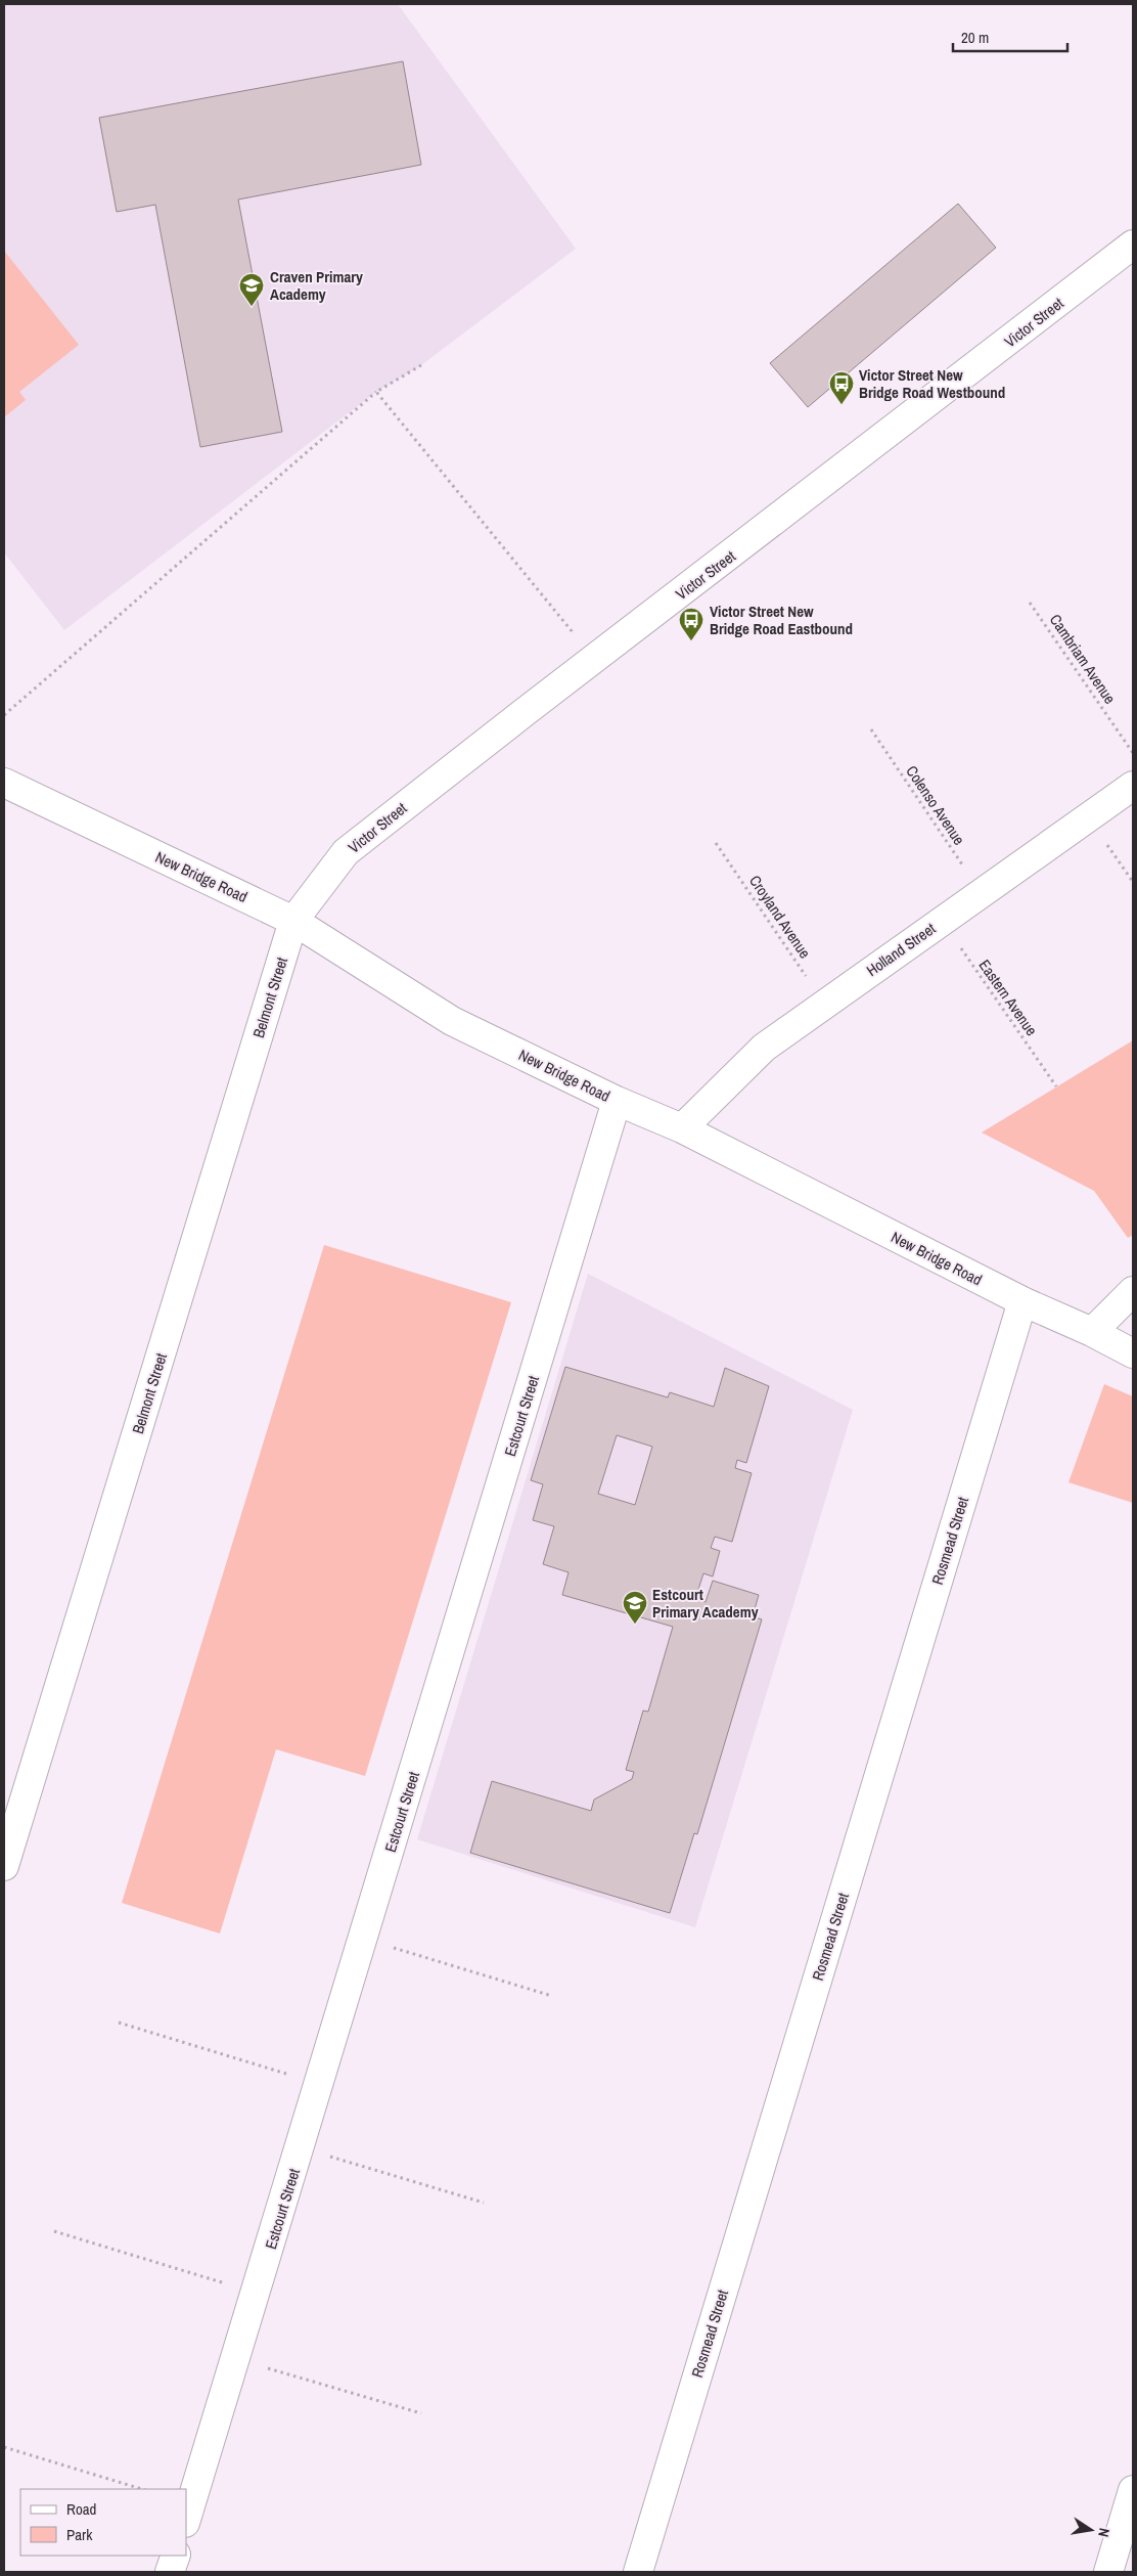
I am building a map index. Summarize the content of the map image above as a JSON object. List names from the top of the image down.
{
  "streets": {
    "street": [
      "Victor Street",
      "New Bridge Road",
      "Holland Street",
      "Belmont Street",
      "Estcourt Street",
      "Rosmead Street"
    ],
    "path": [
      "Cambriam Avenue",
      "Colenso Avenue",
      "Croyland Avenue",
      "Eastern Avenue"
    ]
  },
  "crossings": [
    ["Victor Street", "New Bridge Road"],
    ["Victor Street", "Belmont Street"],
    ["Colenso Avenue", "Holland Street"],
    ["New Bridge Road", "Holland Street"],
    ["New Bridge Road", "Belmont Street"],
    ["New Bridge Road", "Estcourt Street"],
    ["New Bridge Road", "Rosmead Street"],
    ["Croyland Avenue", "Holland Street"],
    ["Holland Street", "Eastern Avenue"]
  ],
  "places": {
    "school or university": ["Craven Primary Academy", "Estcourt Primary Academy"],
    "bus stop": ["Victor Street New Bridge Road Westbound", "Victor Street New Bridge Road Eastbound"]
  },
  "legend": ["Road", "Park"],
  "scale_bar": "20 m",
  "north": "right"
}
